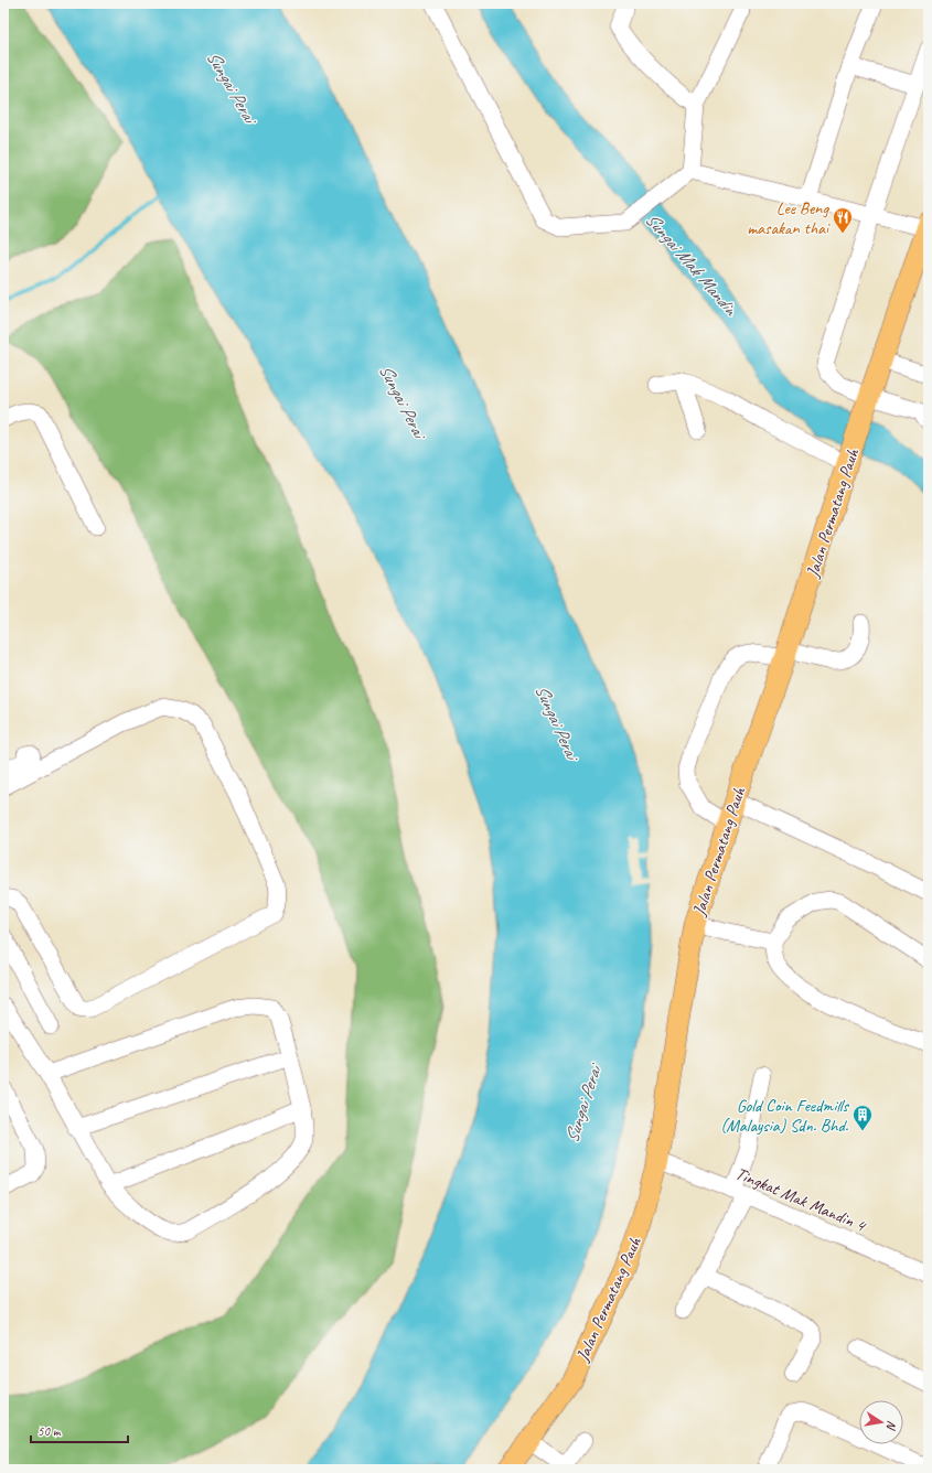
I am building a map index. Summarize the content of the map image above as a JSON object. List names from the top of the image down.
{
  "streets": {
    "main road": ["Jalan Permatang Pauh"],
    "street": ["Tingkat Mak Mandin 4"]
  },
  "crossings": [
    ["Jalan Permatang Pauh", "Tingkat Mak Mandin 4"]
  ],
  "water": ["Sungai Perai", "Sungai Mak Mandin"],
  "places": {
    "restaurant": ["Lee Beng masakan thai"],
    "building": ["Gold Coin Feedmills (Malaysia) Sdn. Bhd."]
  },
  "scale_bar": "50 m",
  "north": "right"
}
